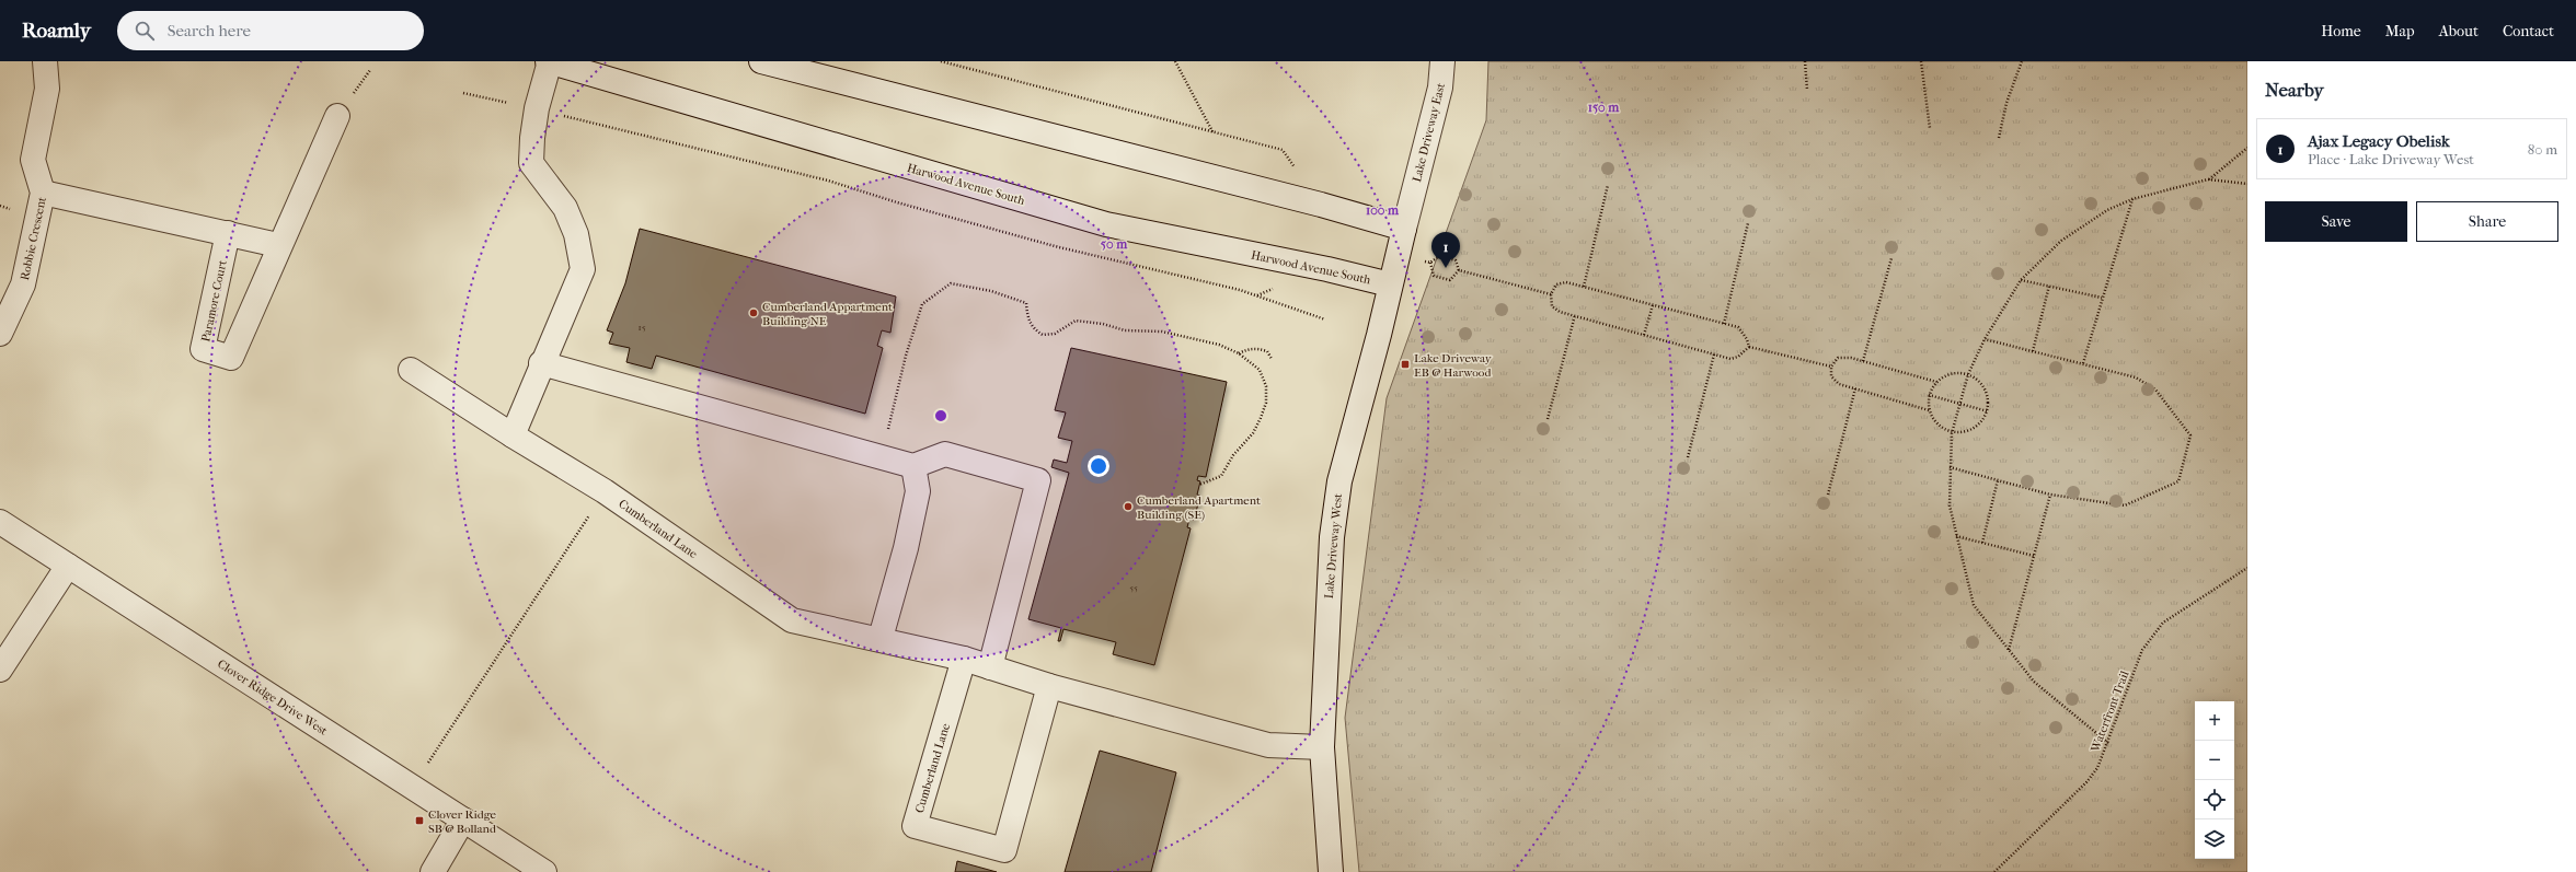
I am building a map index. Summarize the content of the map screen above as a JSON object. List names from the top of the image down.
{
  "streets": {
    "street": [
      "Lake Driveway East",
      "Harwood Avenue South",
      "Robbie Crescent",
      "Paramore Court",
      "Cumberland Lane",
      "Lake Driveway West",
      "Clover Ridge Drive West"
    ],
    "path": ["Waterfront Trail"]
  },
  "crossings": [
    ["Lake Driveway East", "Lake Driveway West"],
    ["Harwood Avenue South", "Lake Driveway West"],
    ["Cumberland Lane", "Lake Driveway West"]
  ],
  "places": {
    "other": ["Cumberland Appartment Building NE", "Cumberland Apartment Building (SE)"],
    "transit": ["Lake Driveway EB @ Harwood", "Clover Ridge SB @ Bolland"]
  },
  "house_numbers": ["15", "55"],
  "page": {
    "header": "Roamly",
    "search": "Search here",
    "nav": [
      "Home",
      "Map",
      "About",
      "Contact"
    ],
    "heading": "Nearby",
    "list": [
      {
        "mark": "1",
        "name": "Ajax Legacy Obelisk",
        "note": "Place · Lake Driveway West",
        "value": "80 m"
      }
    ],
    "buttons": ["Save", "Share"],
    "pins": "1",
    "map_buttons": ["+", "−"]
  },
  "rings": ["150 m", "100 m", "50 m"]
}
